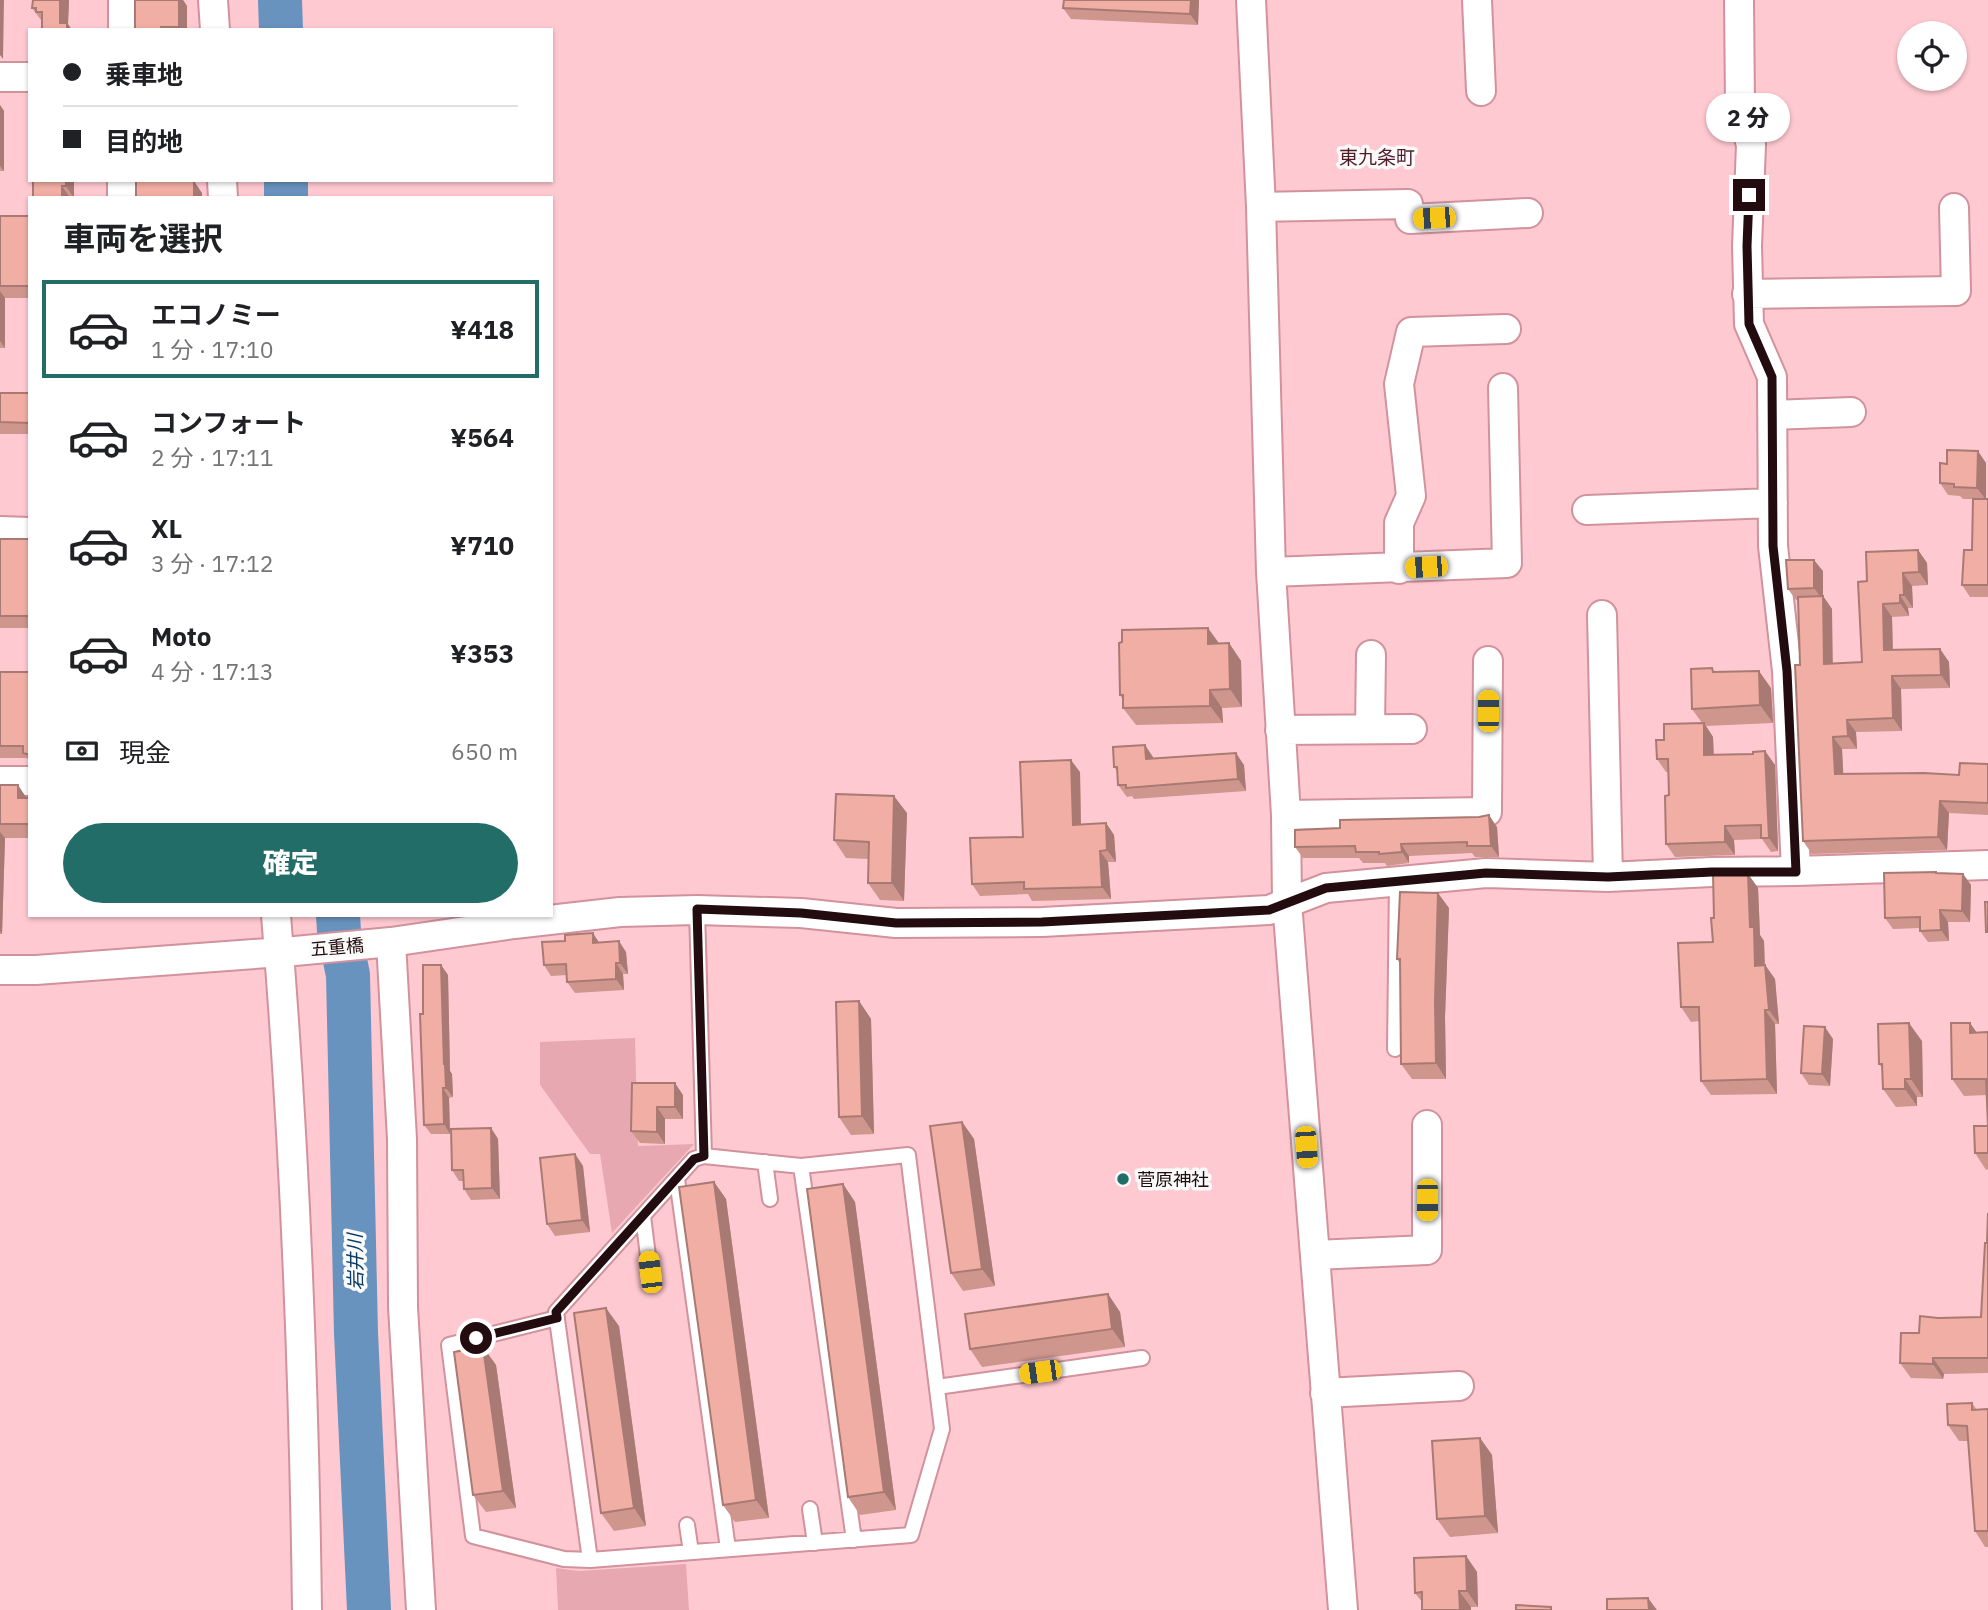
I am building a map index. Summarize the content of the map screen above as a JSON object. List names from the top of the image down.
{
  "streets": {
    "street": ["五重橋"]
  },
  "districts": ["東九条町"],
  "water": ["岩井川"],
  "places": ["菅原神社"],
  "page": {
    "banner": ["乗車地", "目的地"],
    "bubble": "2 分",
    "heading": "車両を選択",
    "list": [
      {
        "name": "エコノミー",
        "note": "1 分 · 17:10",
        "value": "¥418"
      },
      {
        "name": "コンフォート",
        "note": "2 分 · 17:11",
        "value": "¥564"
      },
      {
        "name": "XL",
        "note": "3 分 · 17:12",
        "value": "¥710"
      },
      {
        "name": "Moto",
        "note": "4 分 · 17:13",
        "value": "¥353"
      }
    ],
    "pay": ["現金", "650 m"],
    "buttons": "確定"
  }
}
